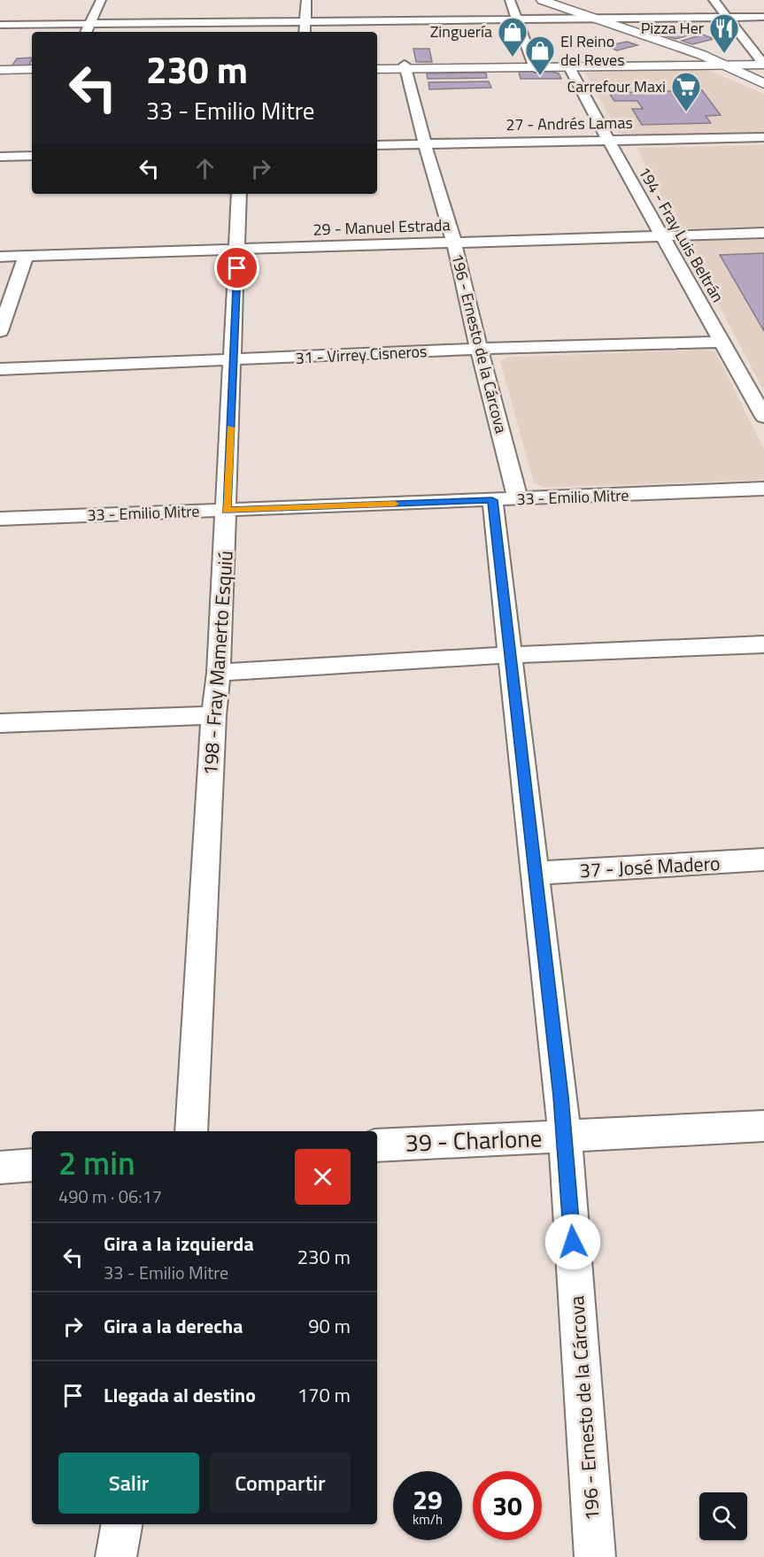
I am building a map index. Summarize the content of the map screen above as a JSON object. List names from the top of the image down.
{
  "streets": {
    "street": [
      "27 - Andrés Lamas",
      "29 - Manuel Estrada",
      "194 - Fray Luis Beltrán",
      "196 - Ernesto de la Cárcova",
      "31 - Virrey Cisneros",
      "33 - Emilio Mitre",
      "198 - Fray Mamerto Esquiú",
      "37 - José Madero",
      "39 - Charlone"
    ]
  },
  "crossings": [
    ["27 - Andrés Lamas", "194 - Fray Luis Beltrán"],
    ["27 - Andrés Lamas", "196 - Ernesto de la Cárcova"],
    ["29 - Manuel Estrada", "194 - Fray Luis Beltrán"],
    ["29 - Manuel Estrada", "196 - Ernesto de la Cárcova"],
    ["29 - Manuel Estrada", "198 - Fray Mamerto Esquiú"],
    ["194 - Fray Luis Beltrán", "31 - Virrey Cisneros"],
    ["196 - Ernesto de la Cárcova", "31 - Virrey Cisneros"],
    ["196 - Ernesto de la Cárcova", "33 - Emilio Mitre"],
    ["196 - Ernesto de la Cárcova", "37 - José Madero"],
    ["196 - Ernesto de la Cárcova", "39 - Charlone"],
    ["31 - Virrey Cisneros", "198 - Fray Mamerto Esquiú"],
    ["33 - Emilio Mitre", "198 - Fray Mamerto Esquiú"]
  ],
  "places": {
    "restaurant": ["Pizza Her"],
    "shop": ["Zinguería", "El Reino del Reves"],
    "supermarket": ["Carrefour Maxi"]
  },
  "page": {
    "turn": ["230 m", "33 - Emilio Mitre"],
    "heading": ["2 min", "490 m · 06:17"],
    "list": [
      {
        "name": "Gira a la izquierda",
        "note": "33 - Emilio Mitre",
        "value": "230 m"
      },
      {
        "name": "Gira a la derecha",
        "value": "90 m"
      },
      {
        "name": "Llegada al destino",
        "value": "170 m"
      }
    ],
    "buttons": ["Salir", "Compartir"],
    "speed": "29 km/h",
    "limit": "30"
  }
}
